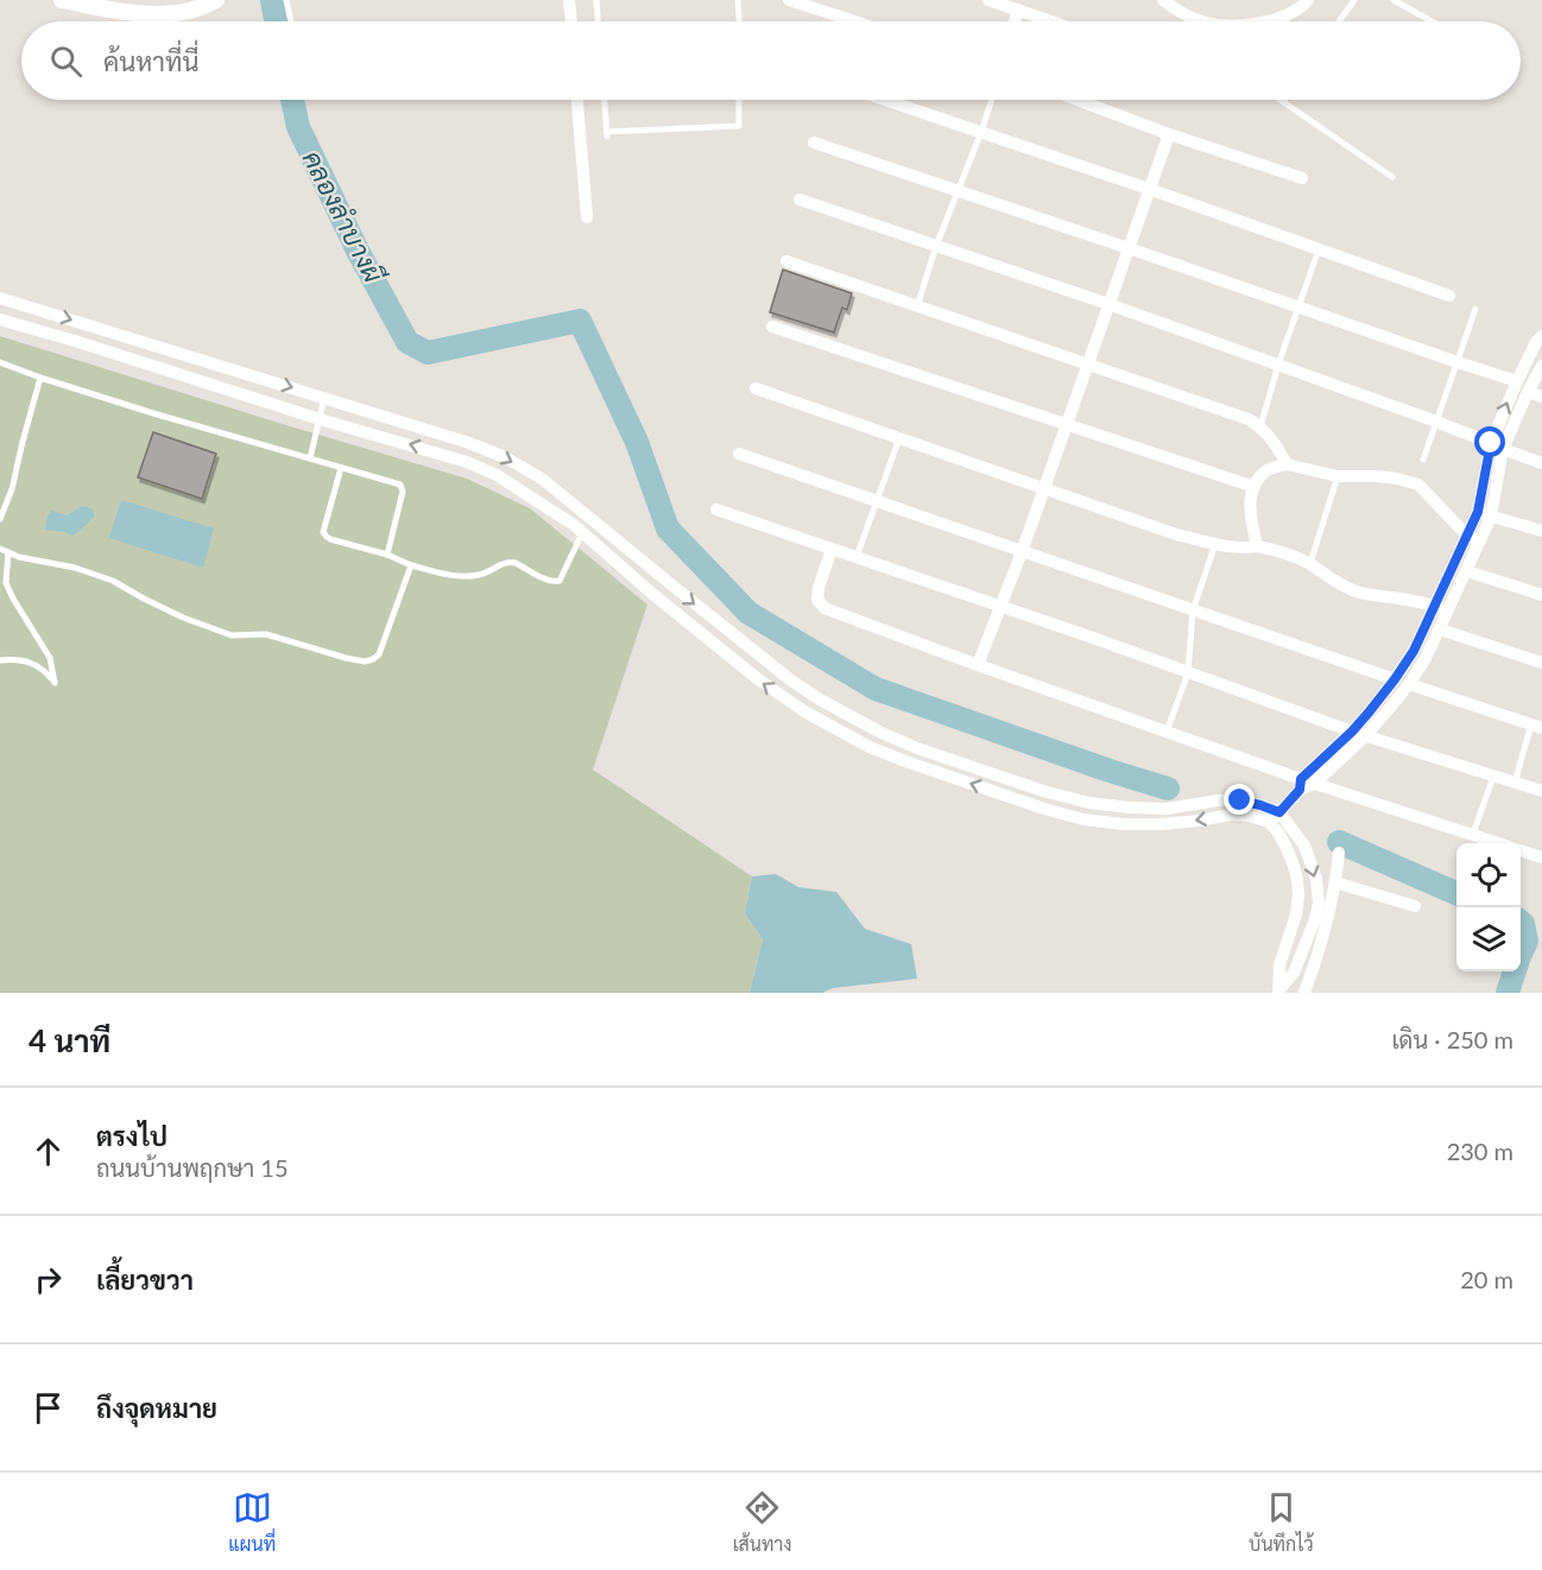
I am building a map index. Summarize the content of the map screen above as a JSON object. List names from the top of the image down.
{
  "water": ["คลองลำบางผี"],
  "page": {
    "search": "ค้นหาที่นี่",
    "heading": ["4 นาที", "เดิน · 250 m"],
    "list": [
      ["ตรงไป", "ถนนบ้านพฤกษา 15", "230 m"],
      ["เลี้ยวขวา", "20 m"],
      "ถึงจุดหมาย"
    ],
    "nav": ["แผนที่", "เส้นทาง", "บันทึกไว้"]
  }
}
